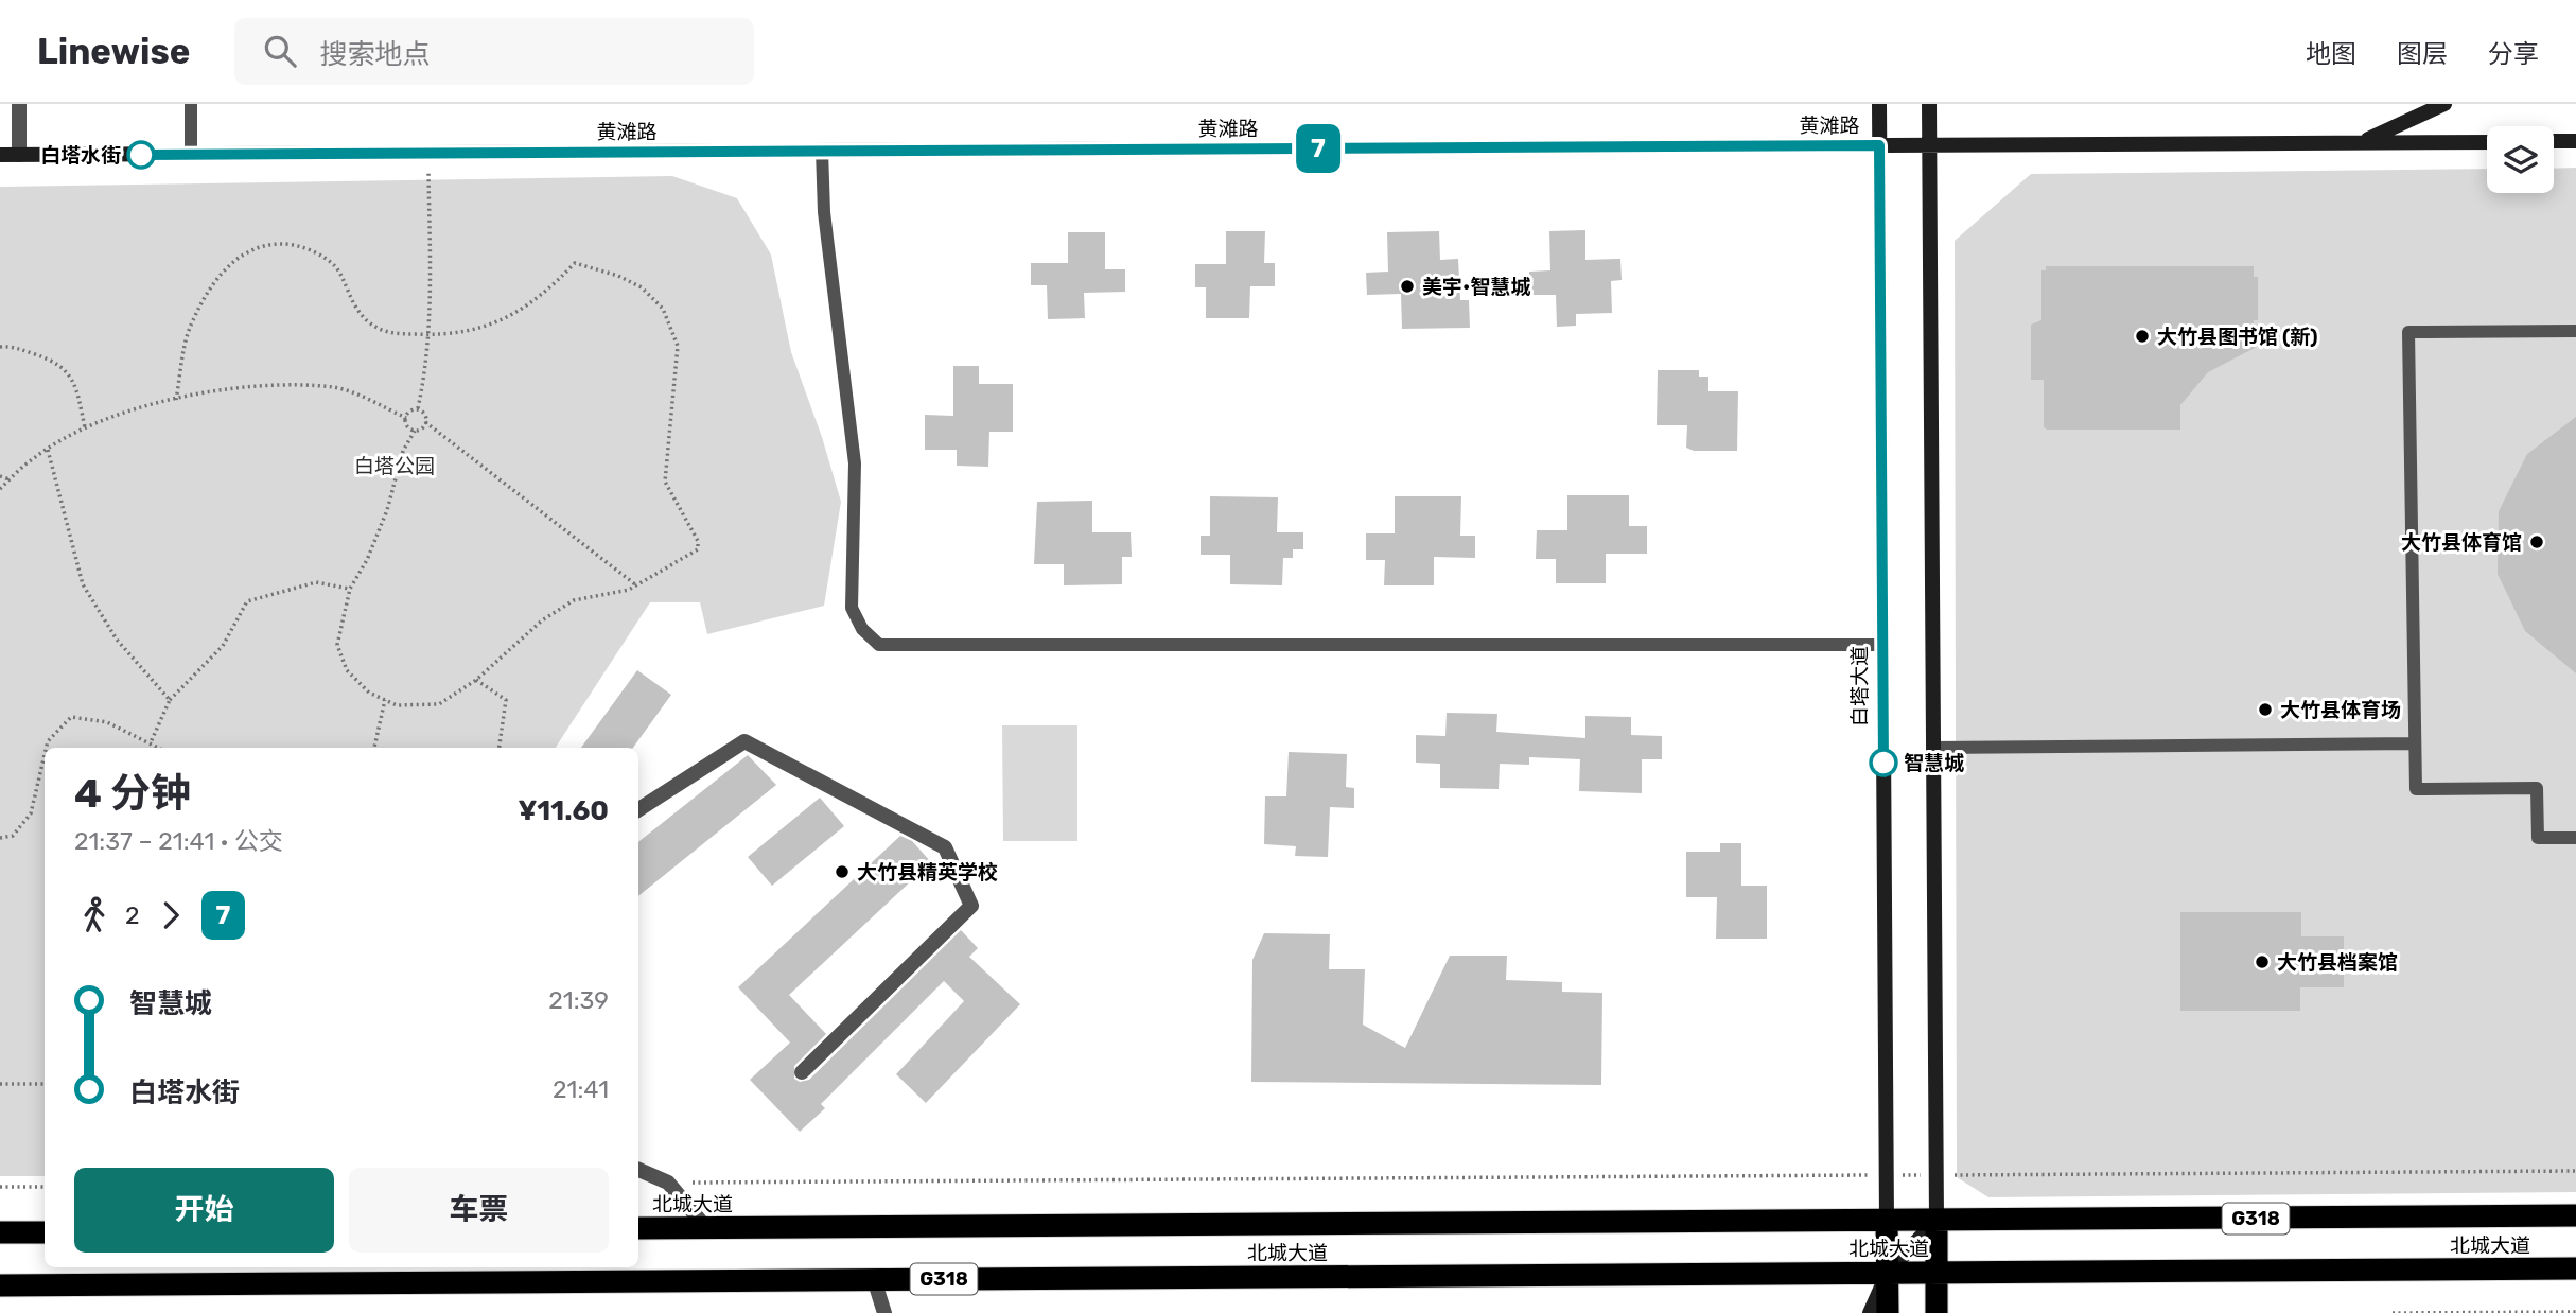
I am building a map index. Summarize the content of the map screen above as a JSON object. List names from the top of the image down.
{
  "streets": {
    "highway": ["白塔大道", "北城大道", "G318"],
    "street": ["黄滩路"]
  },
  "crossings": [
    ["黄滩路", "白塔大道"],
    ["白塔大道", "北城大道"]
  ],
  "parks": ["白塔公园"],
  "places": [
    "白塔水街",
    "美宇•智慧城",
    "大竹县图书馆 (新)",
    "大竹县体育馆",
    "大竹县体育场",
    "智慧城",
    "大竹县精英学校",
    "大竹县档案馆"
  ],
  "lines": ["bus line 7"],
  "page": {
    "header": "Linewise",
    "search": "搜索地点",
    "nav": ["地图", "图层", "分享"],
    "on_map": "7",
    "heading": ["4 分钟", "21:37 – 21:41 · 公交", "¥11.60"],
    "legs": ["2", "7"],
    "list": [
      {
        "name": "智慧城",
        "value": "21:39"
      },
      {
        "name": "白塔水街",
        "value": "21:41"
      }
    ],
    "buttons": ["开始", "车票"]
  }
}
